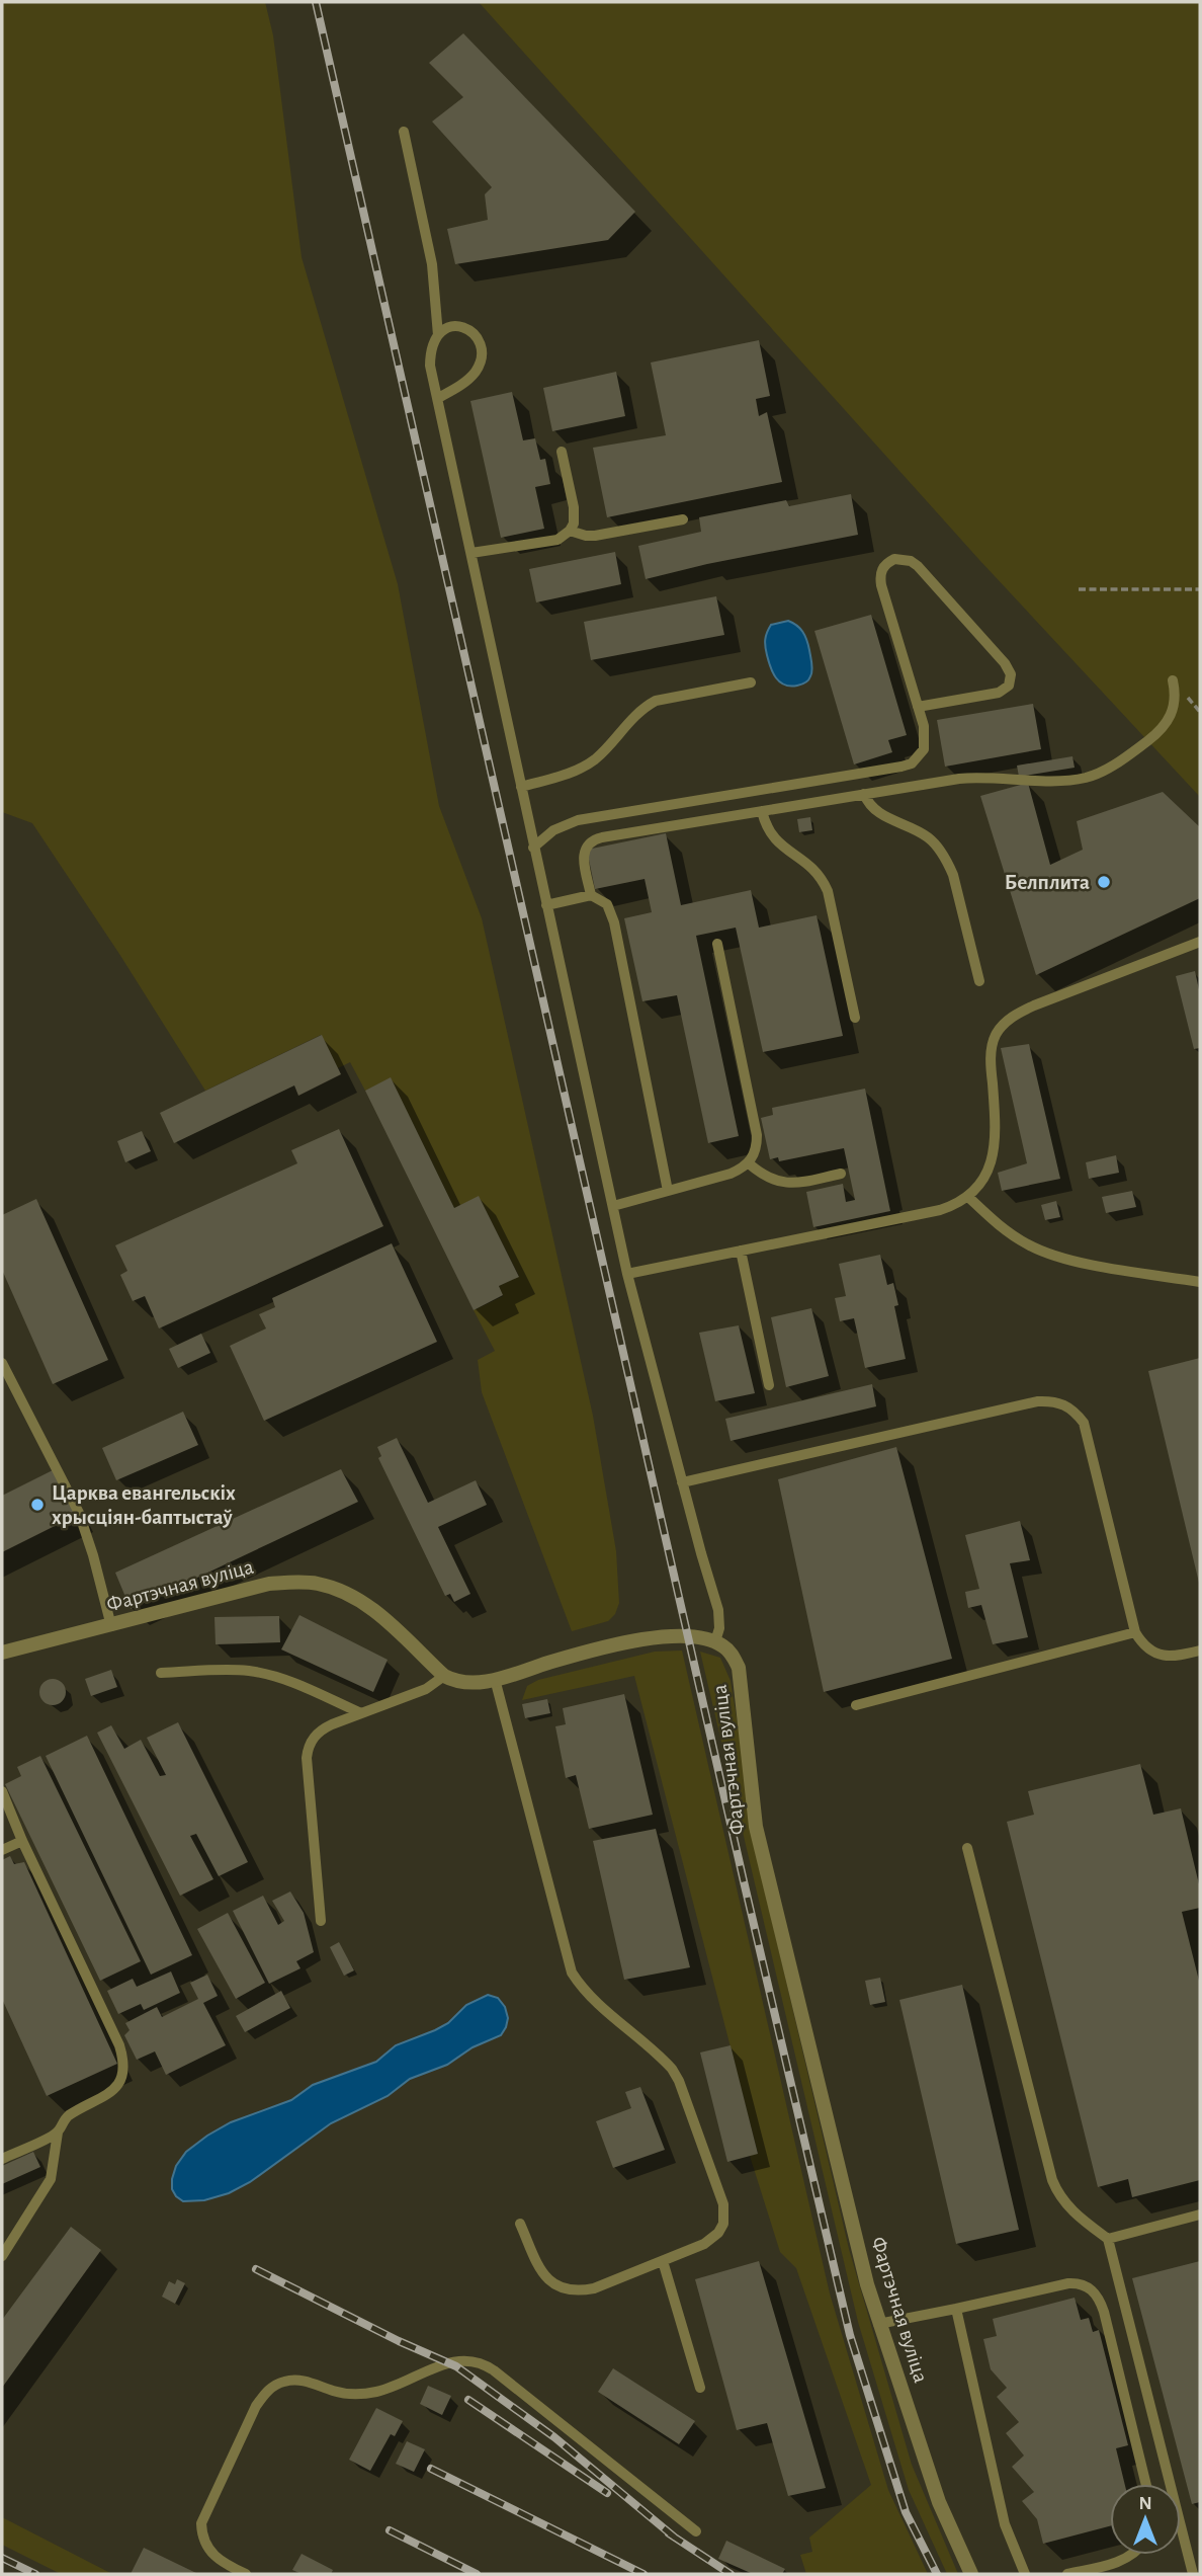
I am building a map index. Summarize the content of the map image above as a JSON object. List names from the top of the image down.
{
  "streets": {
    "street": ["Фартэчная вуліца"]
  },
  "places": ["Белплита", "Царква евангельскіх хрысціян-баптыстаў"],
  "north": "top"
}
